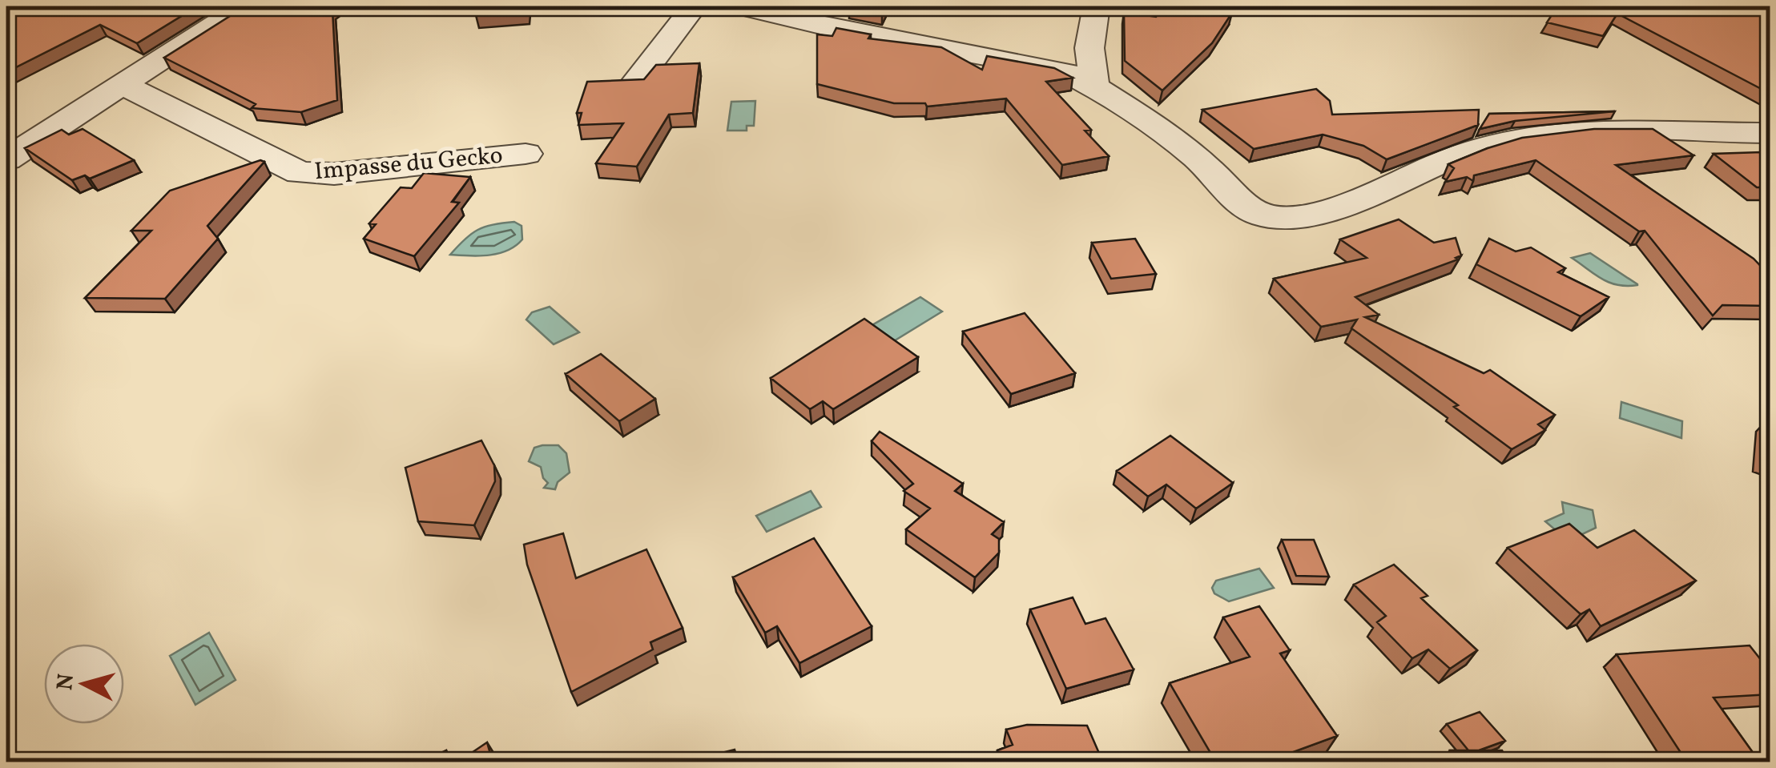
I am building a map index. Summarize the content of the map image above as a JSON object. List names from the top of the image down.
{
  "streets": {
    "street": ["Impasse du Gecko"]
  },
  "north": "left"
}
